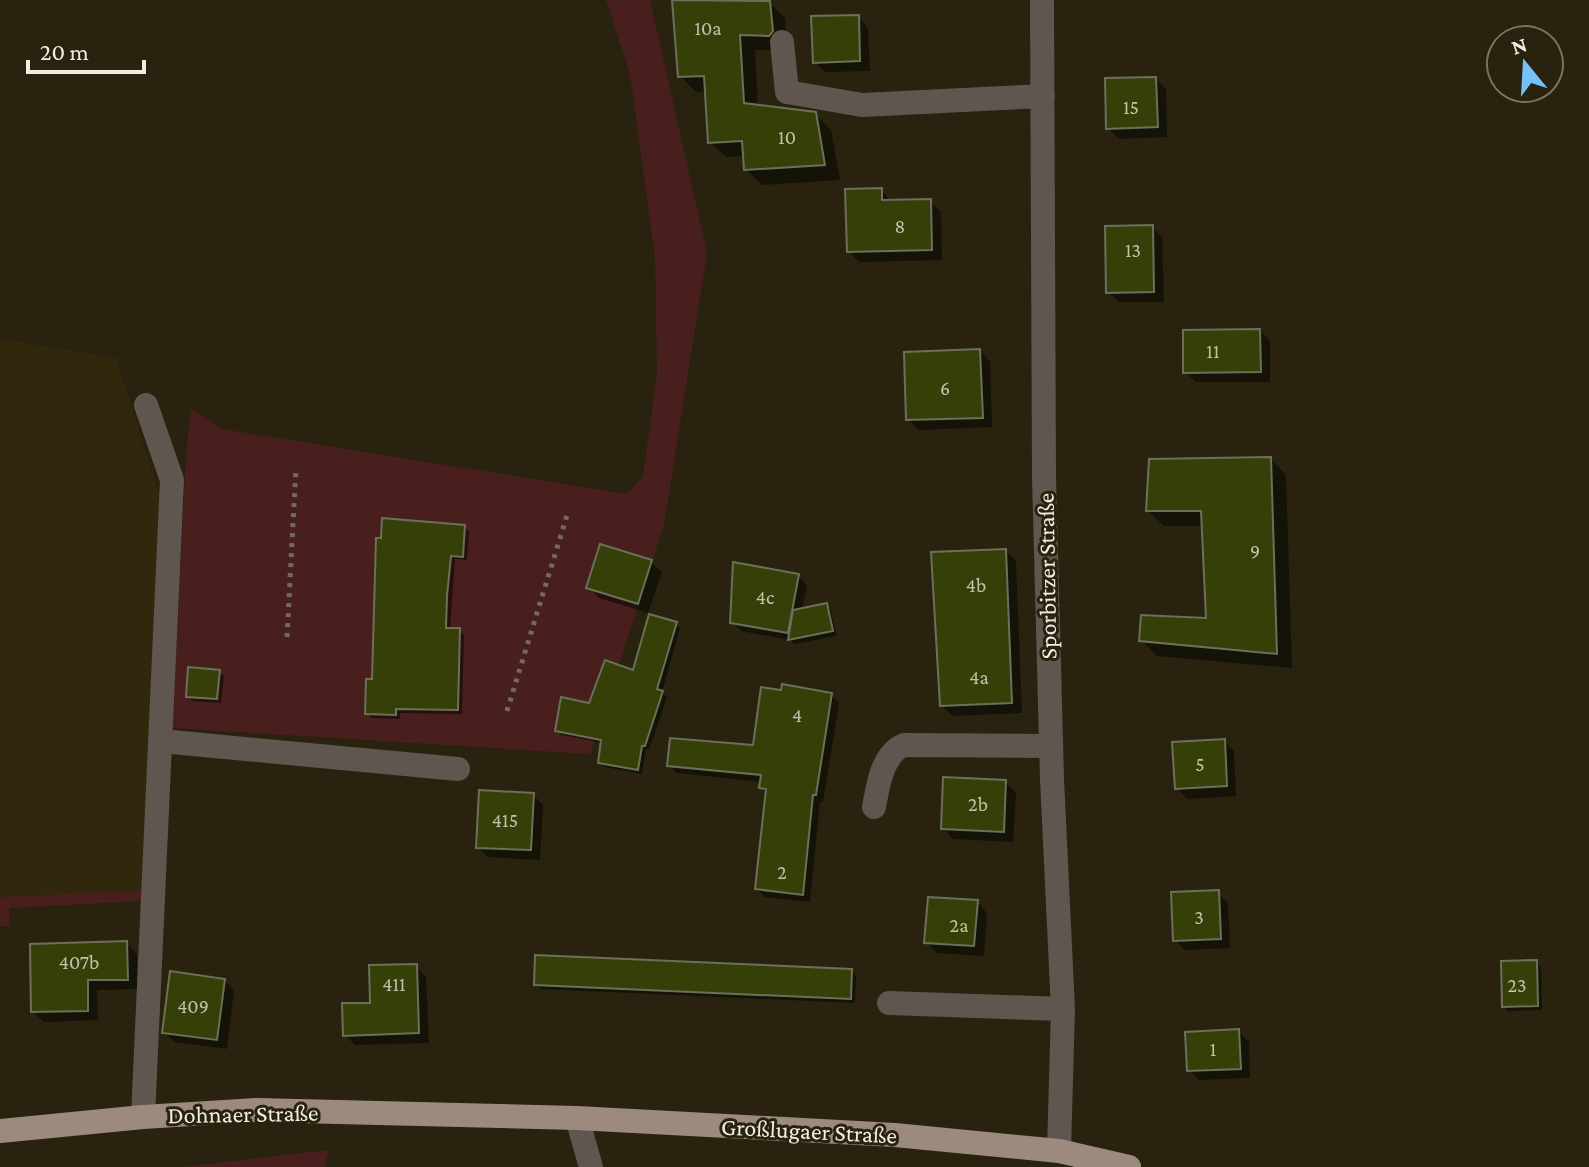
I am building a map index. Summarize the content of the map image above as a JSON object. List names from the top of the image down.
{
  "streets": {
    "main road": ["Dohnaer Straße", "Großlugaer Straße"],
    "street": ["Sporbitzer Straße"]
  },
  "crossings": [
    ["Sporbitzer Straße", "Großlugaer Straße"],
    ["Dohnaer Straße", "Großlugaer Straße"]
  ],
  "house_numbers": [
    "10a",
    "15",
    "10",
    "8",
    "13",
    "11",
    "6",
    "9",
    "4b",
    "4c",
    "4a",
    "4",
    "5",
    "2b",
    "415",
    "2",
    "3",
    "2a",
    "407b",
    "411",
    "23",
    "409",
    "1"
  ],
  "scale_bar": "20 m",
  "north": "top"
}
